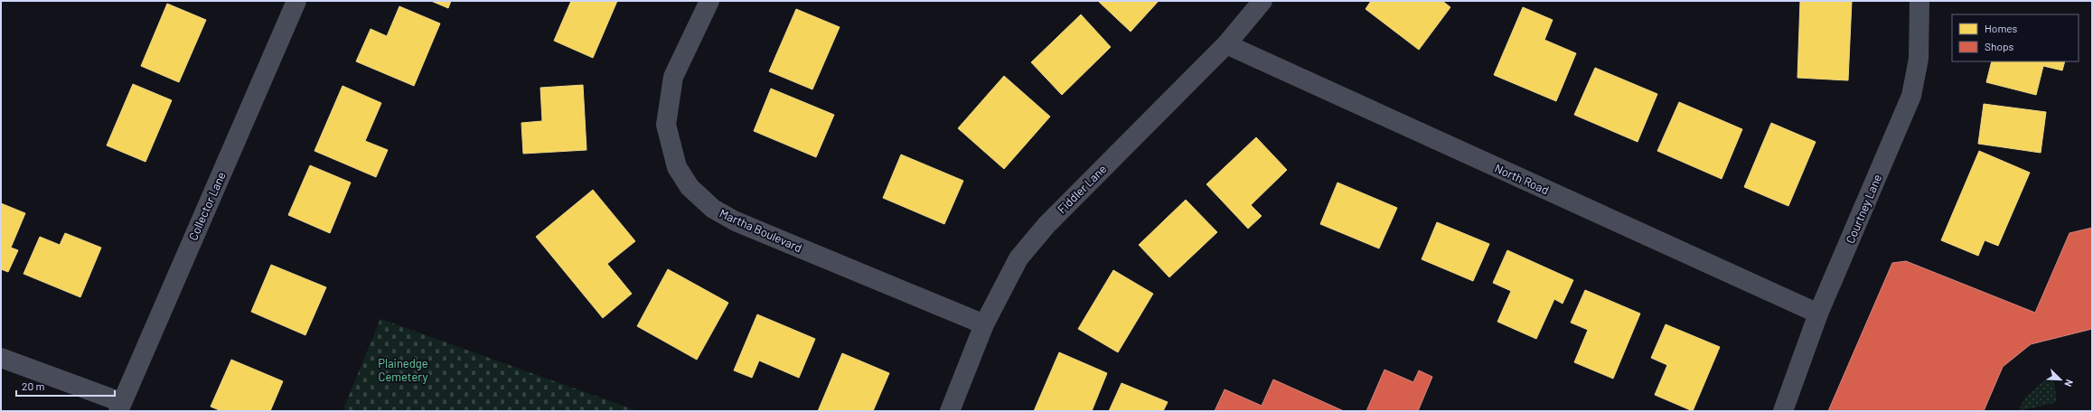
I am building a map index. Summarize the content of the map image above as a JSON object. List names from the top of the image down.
{
  "streets": {
    "street": [
      "North Road",
      "Fiddler Lane",
      "Collector Lane",
      "Courtney Lane",
      "Martha Boulevard"
    ]
  },
  "crossings": [
    ["North Road", "Fiddler Lane"],
    ["North Road", "Courtney Lane"],
    ["Fiddler Lane", "Martha Boulevard"]
  ],
  "parks": ["Plainedge Cemetery"],
  "legend": ["Homes", "Shops"],
  "scale_bar": "20 m",
  "north": "bottom right"
}
